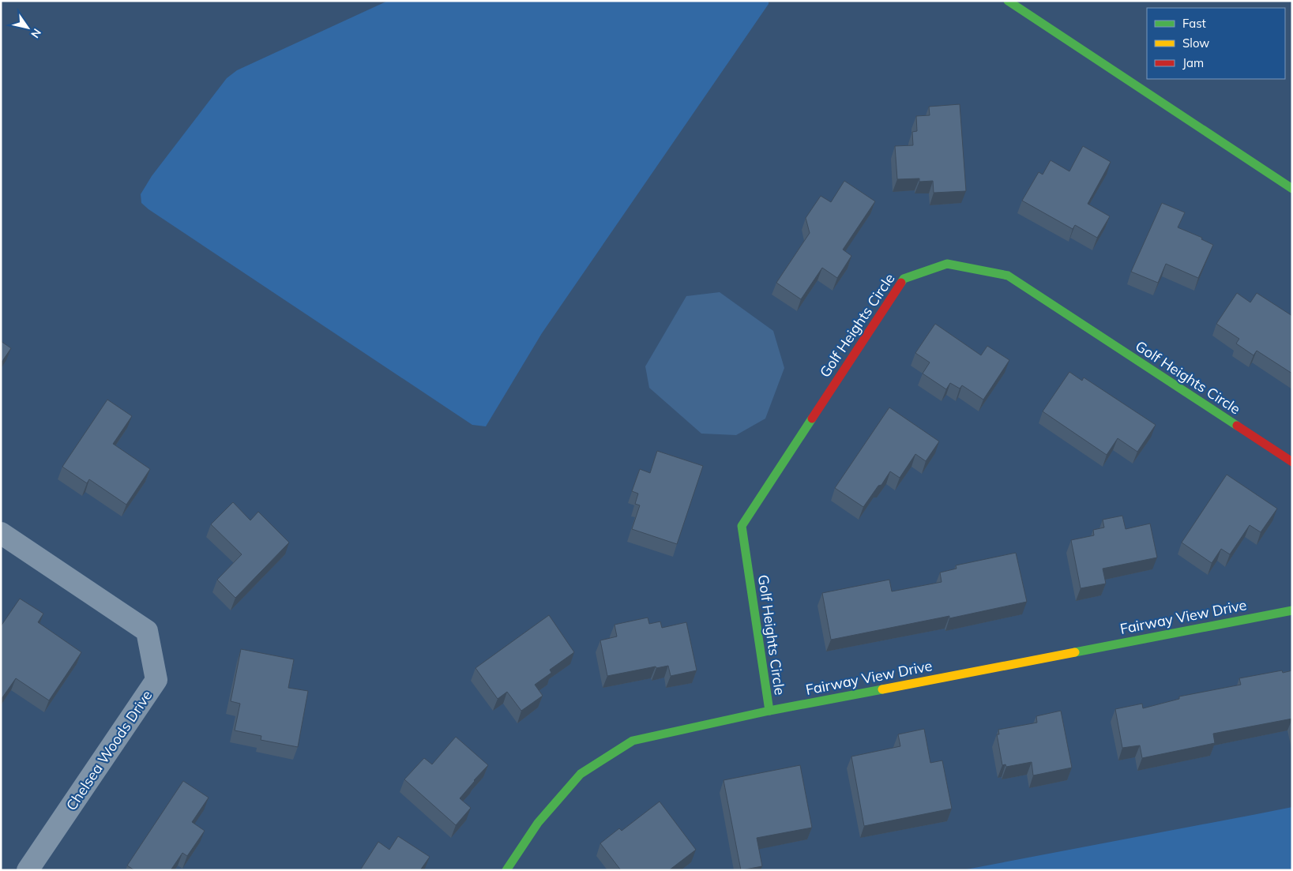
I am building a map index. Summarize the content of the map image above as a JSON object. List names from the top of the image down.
{
  "streets": {
    "street": ["Golf Heights Circle", "Fairway View Drive", "Chelsea Woods Drive"]
  },
  "crossings": [
    ["Golf Heights Circle", "Fairway View Drive"]
  ],
  "legend": ["Fast", "Slow", "Jam"],
  "north": "bottom right"
}
